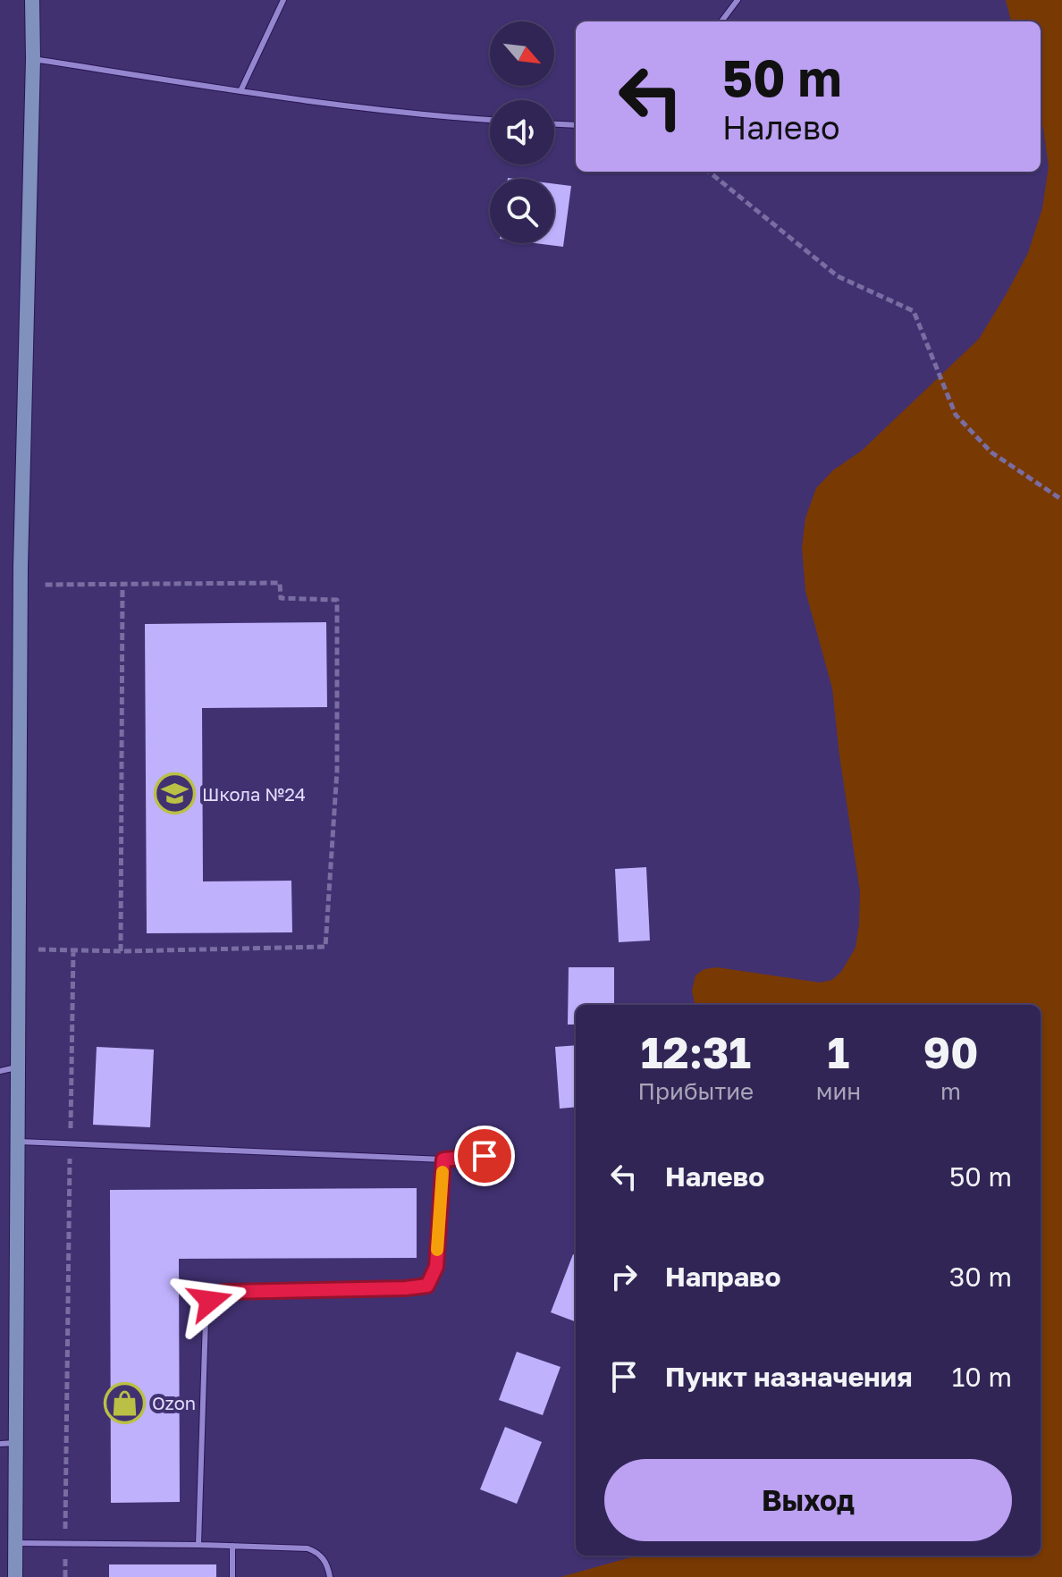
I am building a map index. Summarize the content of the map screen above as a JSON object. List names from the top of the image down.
{
  "places": {
    "school or university": ["Школа №24"],
    "shop": ["Ozon"]
  },
  "north": "bottom right",
  "page": {
    "turn": ["50 m", "Налево"],
    "eta": [
      "12:31",
      "Прибытие",
      "1",
      "мин",
      "90",
      "m"
    ],
    "list": [
      {
        "name": "Налево",
        "value": "50 m"
      },
      {
        "name": "Направо",
        "value": "30 m"
      },
      {
        "name": "Пункт назначения",
        "value": "10 m"
      }
    ],
    "buttons": "Выход"
  }
}
